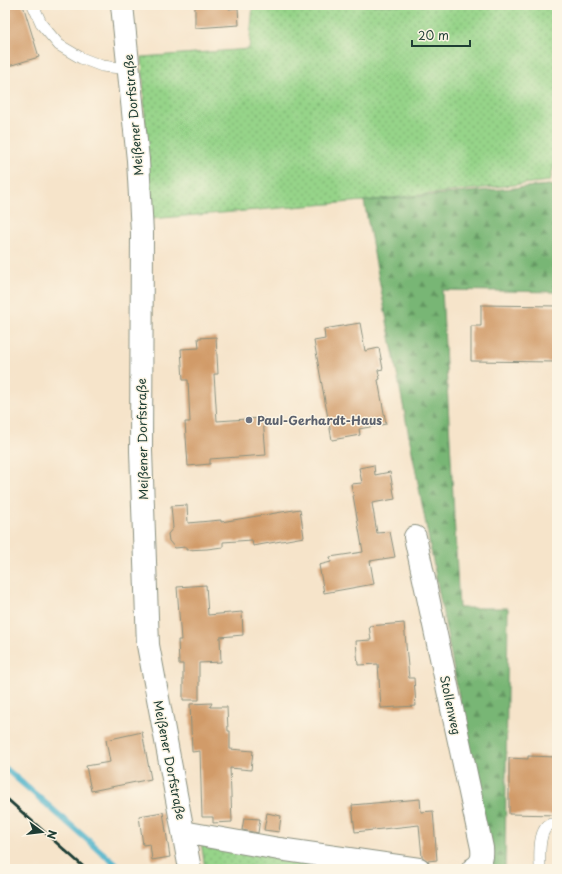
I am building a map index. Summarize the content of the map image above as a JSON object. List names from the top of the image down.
{
  "streets": {
    "street": ["Meißener Dorfstraße", "Stollenweg"]
  },
  "places": ["Paul-Gerhardt-Haus"],
  "scale_bar": "20 m",
  "north": "right"
}
